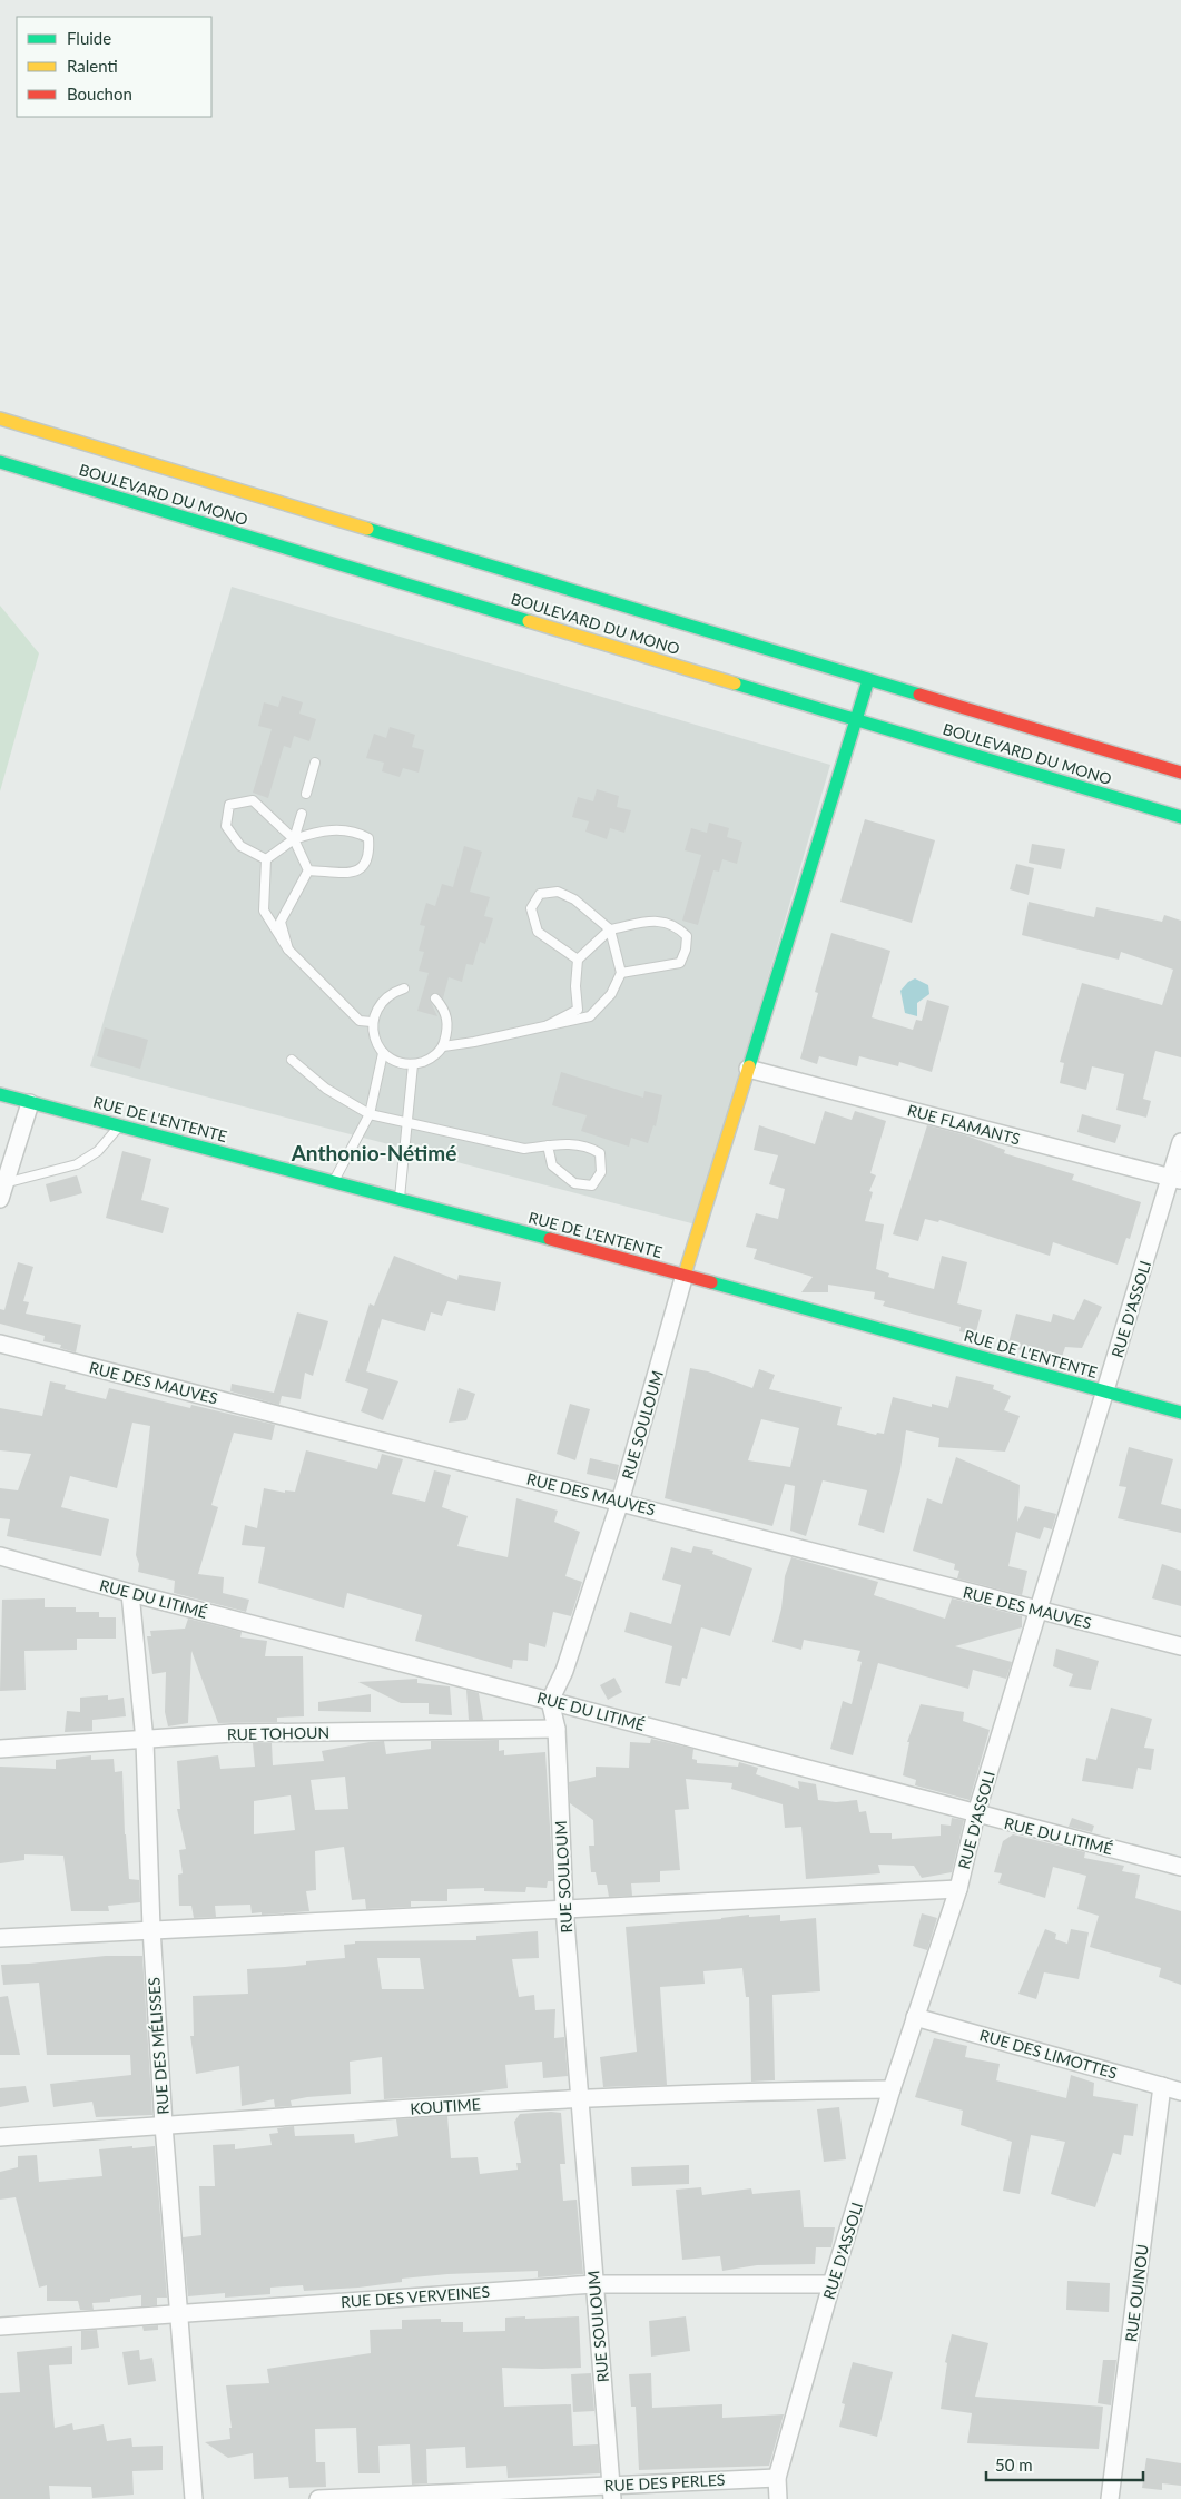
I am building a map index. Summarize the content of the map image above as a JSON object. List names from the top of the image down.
{
  "streets": {
    "main road": ["BOULEVARD DU MONO", "RUE DE L'ENTENTE"],
    "street": [
      "RUE FLAMANTS",
      "RUE D'ASSOLI",
      "RUE DES MAUVES",
      "RUE SOULOUM",
      "RUE DU LITIMÉ",
      "RUE TOHOUN",
      "RUE DES MÉLISSES",
      "RUE DES LIMOTTES",
      "KOUTIME",
      "RUE OUINOU",
      "RUE DES VERVEINES",
      "RUE DES PERLES"
    ]
  },
  "crossings": [
    ["RUE DE L'ENTENTE", "RUE D'ASSOLI"],
    ["RUE DE L'ENTENTE", "RUE SOULOUM"],
    ["RUE FLAMANTS", "RUE D'ASSOLI"],
    ["RUE D'ASSOLI", "RUE DES MAUVES"],
    ["RUE D'ASSOLI", "RUE DU LITIMÉ"],
    ["RUE D'ASSOLI", "RUE DES LIMOTTES"],
    ["RUE D'ASSOLI", "KOUTIME"],
    ["RUE D'ASSOLI", "RUE DES VERVEINES"],
    ["RUE D'ASSOLI", "RUE DES PERLES"],
    ["RUE DES MAUVES", "RUE SOULOUM"],
    ["RUE SOULOUM", "RUE DU LITIMÉ"],
    ["RUE SOULOUM", "RUE TOHOUN"],
    ["RUE SOULOUM", "KOUTIME"],
    ["RUE SOULOUM", "RUE DES VERVEINES"],
    ["RUE SOULOUM", "RUE DES PERLES"],
    ["RUE DU LITIMÉ", "RUE DES MÉLISSES"],
    ["RUE TOHOUN", "RUE DES MÉLISSES"],
    ["RUE DES MÉLISSES", "KOUTIME"],
    ["RUE DES MÉLISSES", "RUE DES VERVEINES"],
    ["RUE DES LIMOTTES", "RUE OUINOU"]
  ],
  "districts": ["Anthonio-Nétimé"],
  "legend": ["Fluide", "Ralenti", "Bouchon"],
  "scale_bar": "50 m"
}
